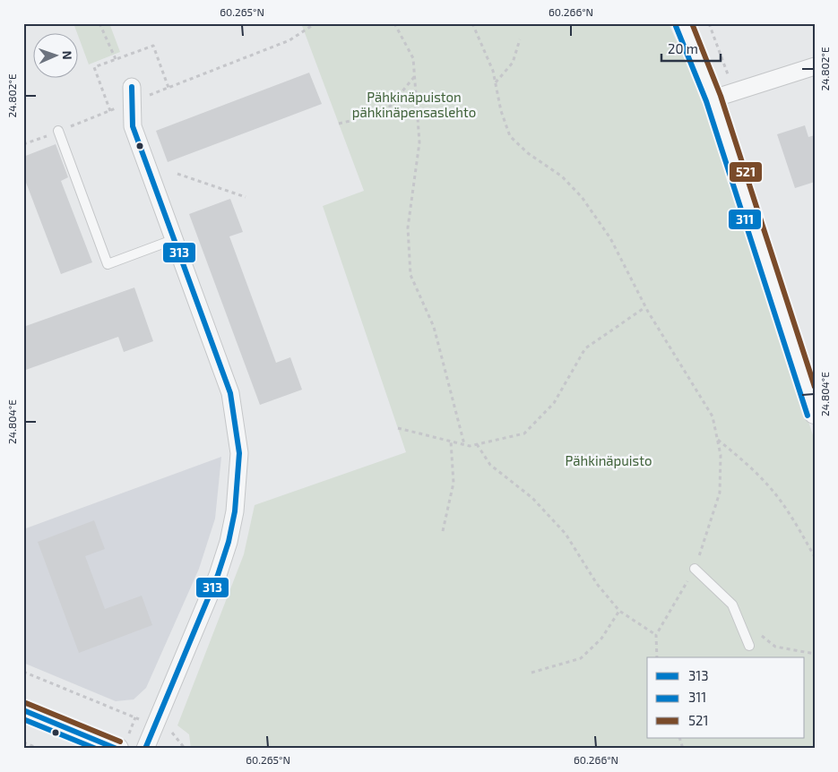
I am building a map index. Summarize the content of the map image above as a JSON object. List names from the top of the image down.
{
  "parks": ["Pähkinäpuiston pähkinäpensaslehto", "Pähkinäpuisto"],
  "lines": ["transit line 521", "transit line 311", "transit line 313"],
  "legend": ["313", "311", "521"],
  "scale_bar": "20 m",
  "north": "right",
  "coordinates": [
    "60.265°N",
    "60.266°N",
    "24.802°E",
    "24.804°E"
  ]
}
